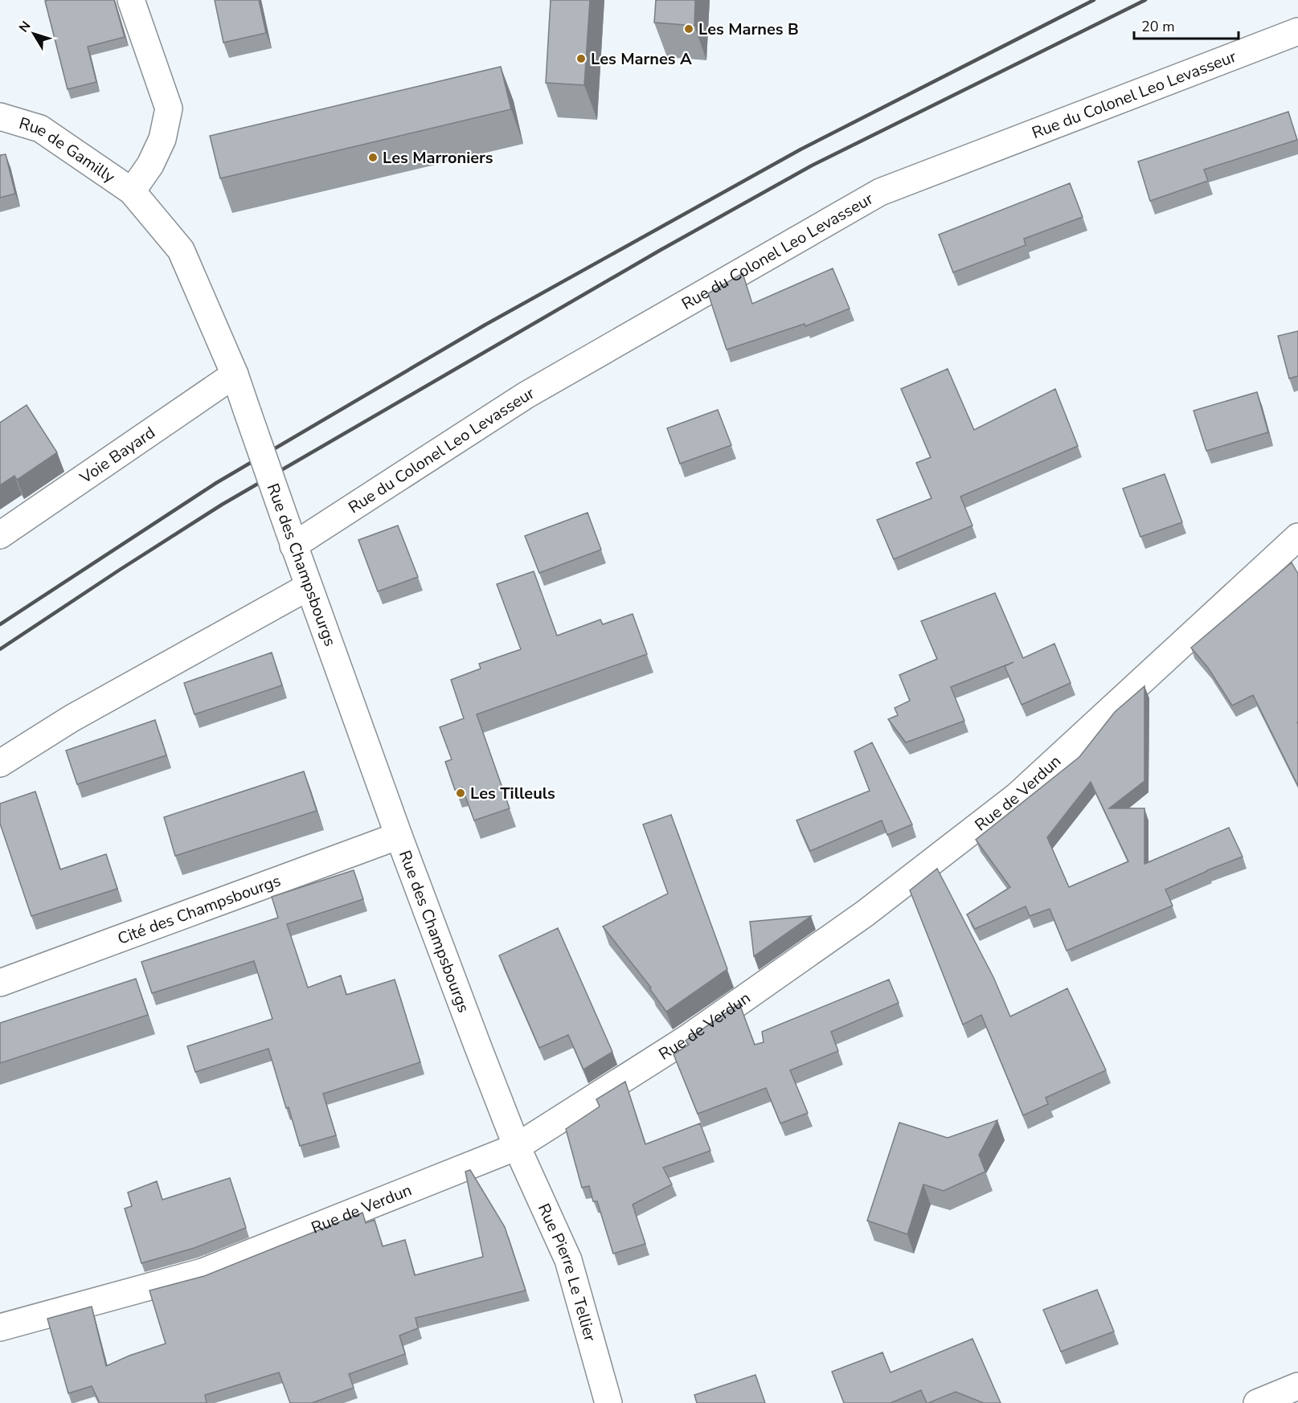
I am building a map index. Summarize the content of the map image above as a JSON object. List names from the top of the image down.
{
  "streets": {
    "street": [
      "Rue du Colonel Leo Levasseur",
      "Rue de Gamilly",
      "Voie Bayard",
      "Rue des Champsbourgs",
      "Rue de Verdun",
      "Cité des Champsbourgs",
      "Rue Pierre Le Tellier"
    ]
  },
  "crossings": [
    ["Rue du Colonel Leo Levasseur", "Rue des Champsbourgs"],
    ["Rue de Gamilly", "Rue des Champsbourgs"],
    ["Voie Bayard", "Rue des Champsbourgs"],
    ["Rue des Champsbourgs", "Rue de Verdun"],
    ["Rue des Champsbourgs", "Cité des Champsbourgs"],
    ["Rue des Champsbourgs", "Rue Pierre Le Tellier"],
    ["Rue de Verdun", "Rue Pierre Le Tellier"]
  ],
  "places": [
    "Les Marnes B",
    "Les Marnes A",
    "Les Marroniers",
    "Les Tilleuls"
  ],
  "scale_bar": "20 m",
  "north": "top left"
}
